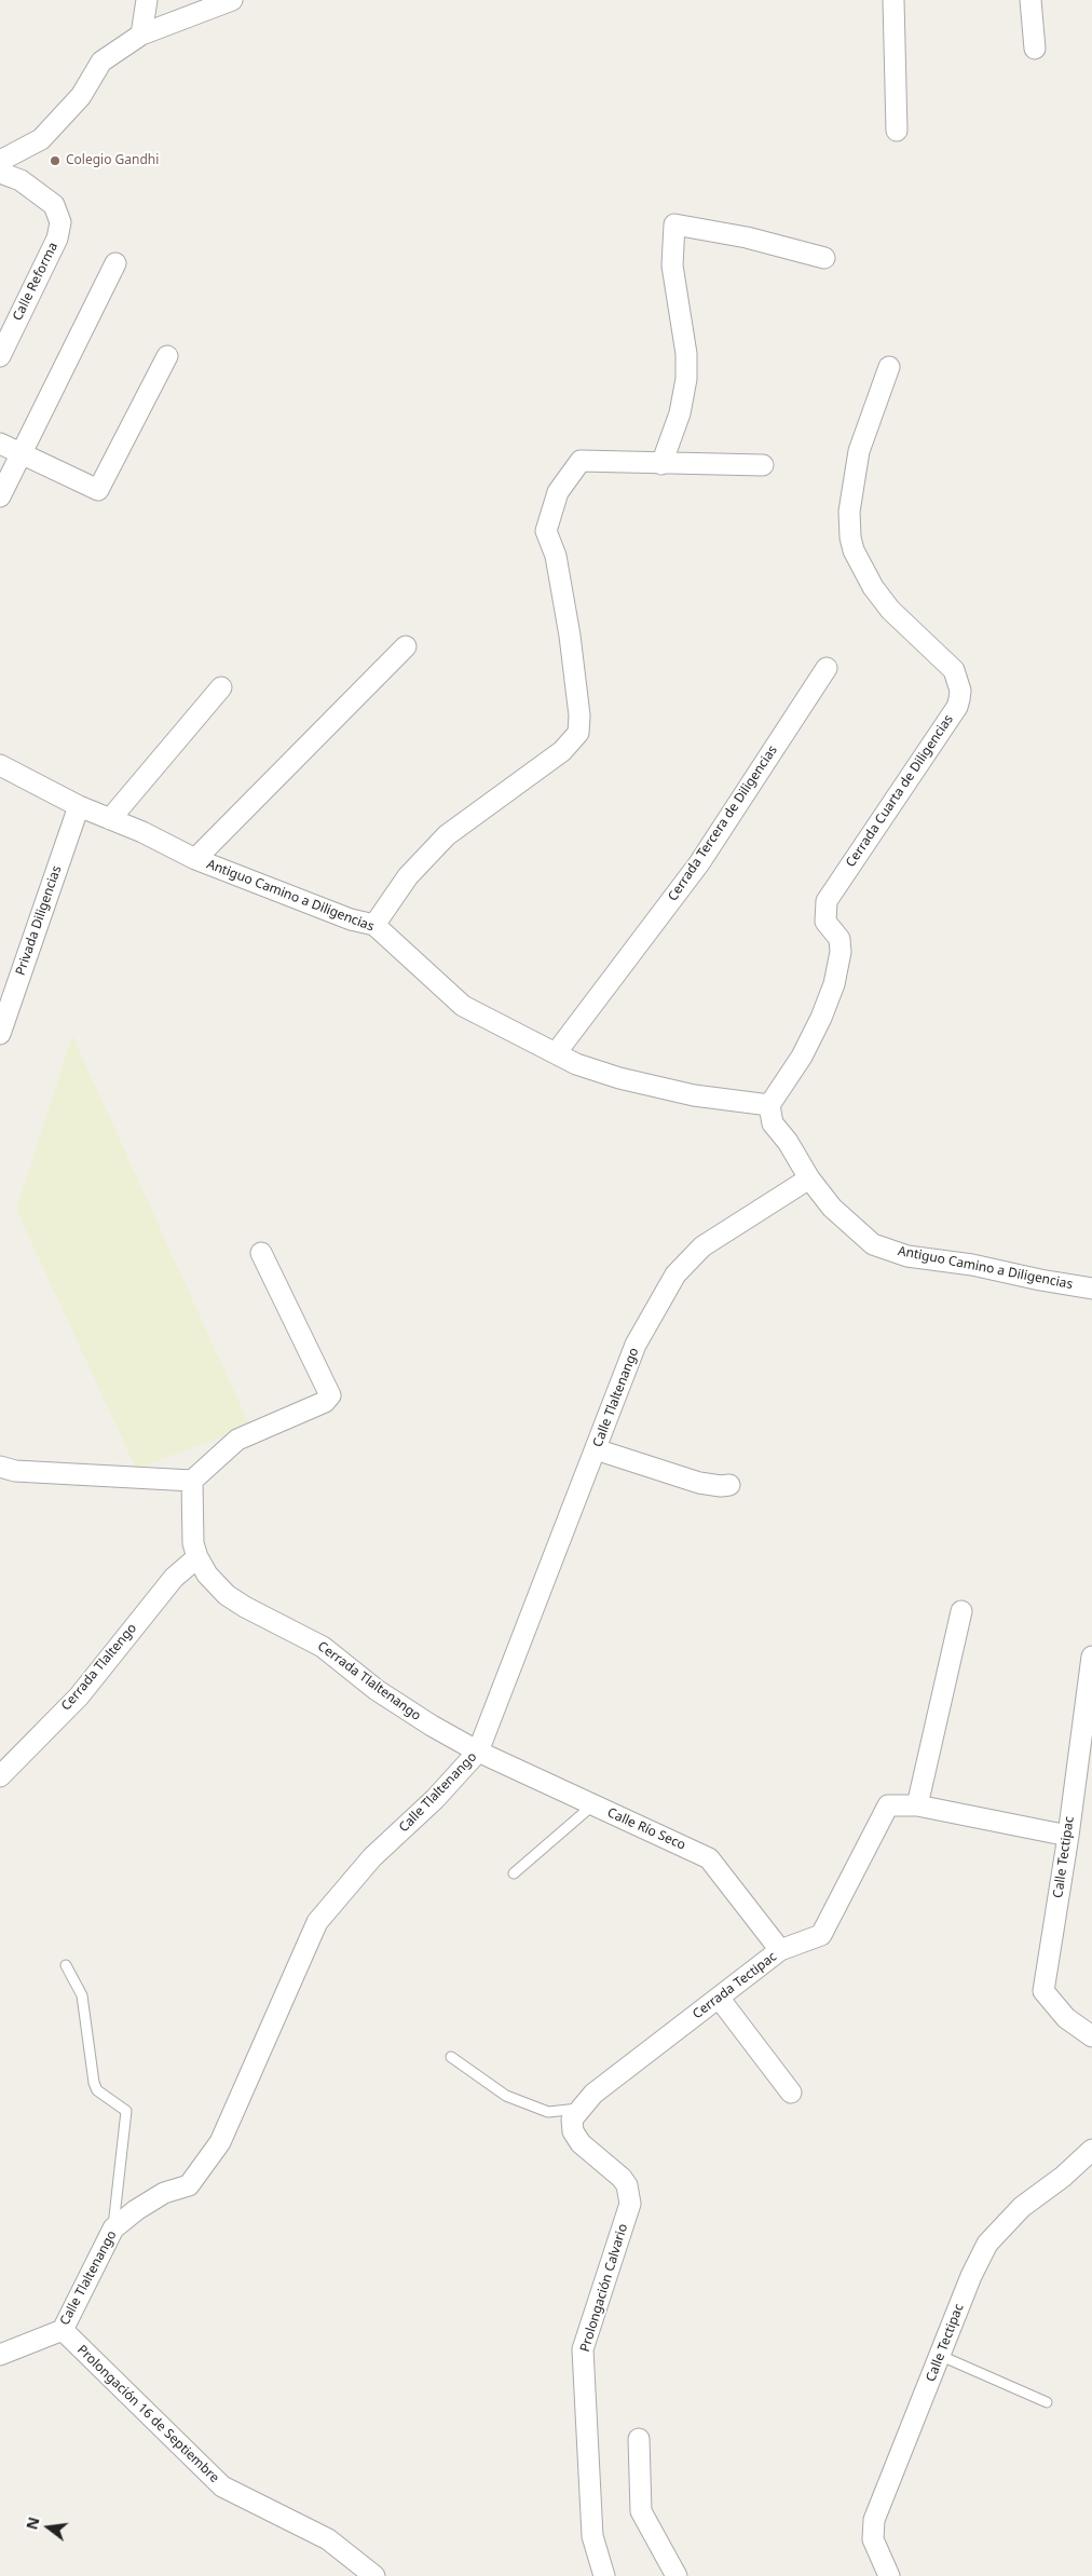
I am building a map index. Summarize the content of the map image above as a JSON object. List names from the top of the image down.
{
  "streets": {
    "street": [
      "Calle Reforma",
      "Cerrada Cuarta de Diligencias",
      "Cerrada Tercera de Diligencias",
      "Antiguo Camino a Diligencias",
      "Privada Diligencias",
      "Calle Tlaltenango",
      "Cerrada Tlaltengo",
      "Cerrada Tlaltenango",
      "Calle Río Seco",
      "Calle Tectipac",
      "Cerrada Tectipac",
      "Prolongación Calvario",
      "Prolongación 16 de Septiembre"
    ]
  },
  "crossings": [
    ["Cerrada Cuarta de Diligencias", "Antiguo Camino a Diligencias"],
    ["Cerrada Tercera de Diligencias", "Antiguo Camino a Diligencias"],
    ["Antiguo Camino a Diligencias", "Privada Diligencias"],
    ["Antiguo Camino a Diligencias", "Calle Tlaltenango"],
    ["Calle Tlaltenango", "Cerrada Tlaltenango"],
    ["Calle Tlaltenango", "Calle Río Seco"],
    ["Calle Tlaltenango", "Prolongación 16 de Septiembre"],
    ["Cerrada Tlaltengo", "Cerrada Tlaltenango"],
    ["Cerrada Tlaltenango", "Calle Río Seco"],
    ["Calle Río Seco", "Cerrada Tectipac"],
    ["Calle Tectipac", "Cerrada Tectipac"],
    ["Cerrada Tectipac", "Prolongación Calvario"]
  ],
  "places": ["Colegio Gandhi"],
  "north": "left"
}
